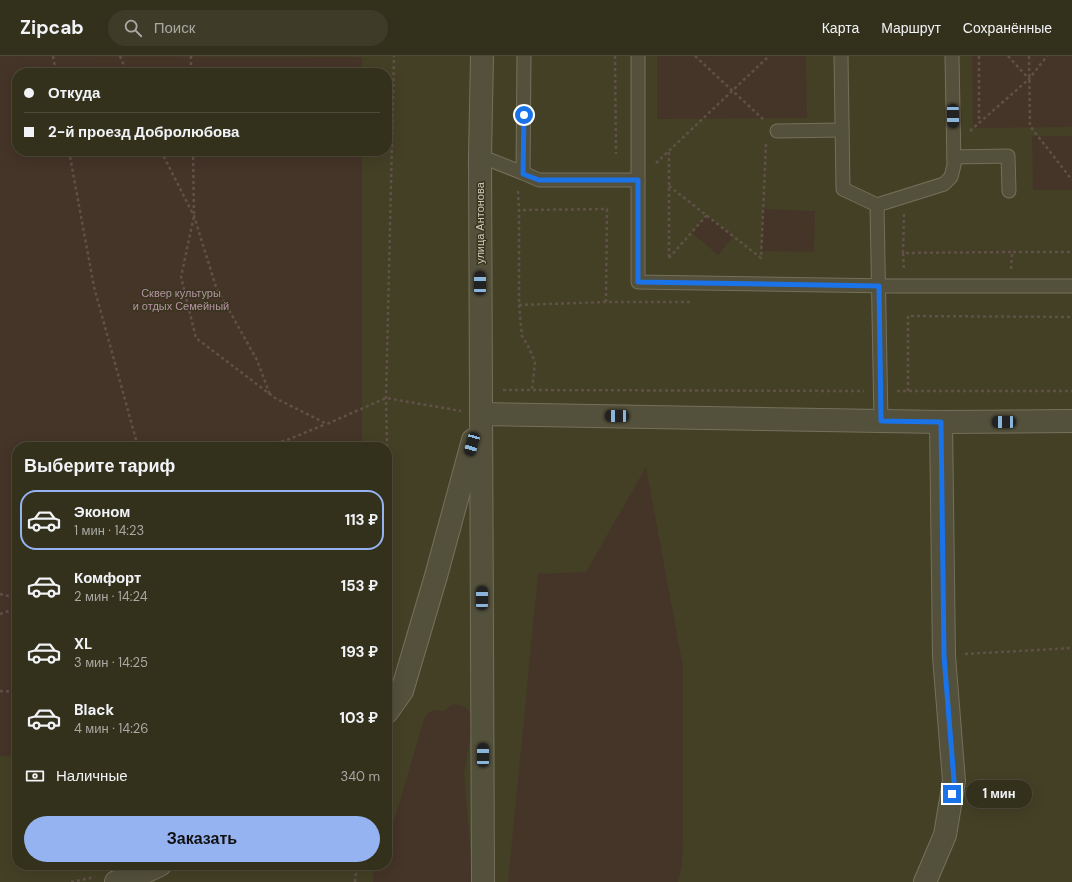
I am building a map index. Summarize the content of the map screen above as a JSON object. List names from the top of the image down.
{
  "streets": {
    "street": ["улица Антонова"]
  },
  "parks": ["Сквер культуры и отдых Семейный"],
  "page": {
    "header": "Zipcab",
    "search": "Поиск",
    "nav": ["Карта", "Маршрут", "Сохранённые"],
    "banner": ["Откуда", "2-й проезд Добролюбова"],
    "heading": "Выберите тариф",
    "list": [
      {
        "name": "Эконом",
        "note": "1 мин · 14:23",
        "value": "113 ₽"
      },
      {
        "name": "Комфорт",
        "note": "2 мин · 14:24",
        "value": "153 ₽"
      },
      {
        "name": "XL",
        "note": "3 мин · 14:25",
        "value": "193 ₽"
      },
      {
        "name": "Black",
        "note": "4 мин · 14:26",
        "value": "103 ₽"
      }
    ],
    "pay": ["Наличные", "340 m"],
    "bubble": "1 мин",
    "buttons": "Заказать"
  }
}
